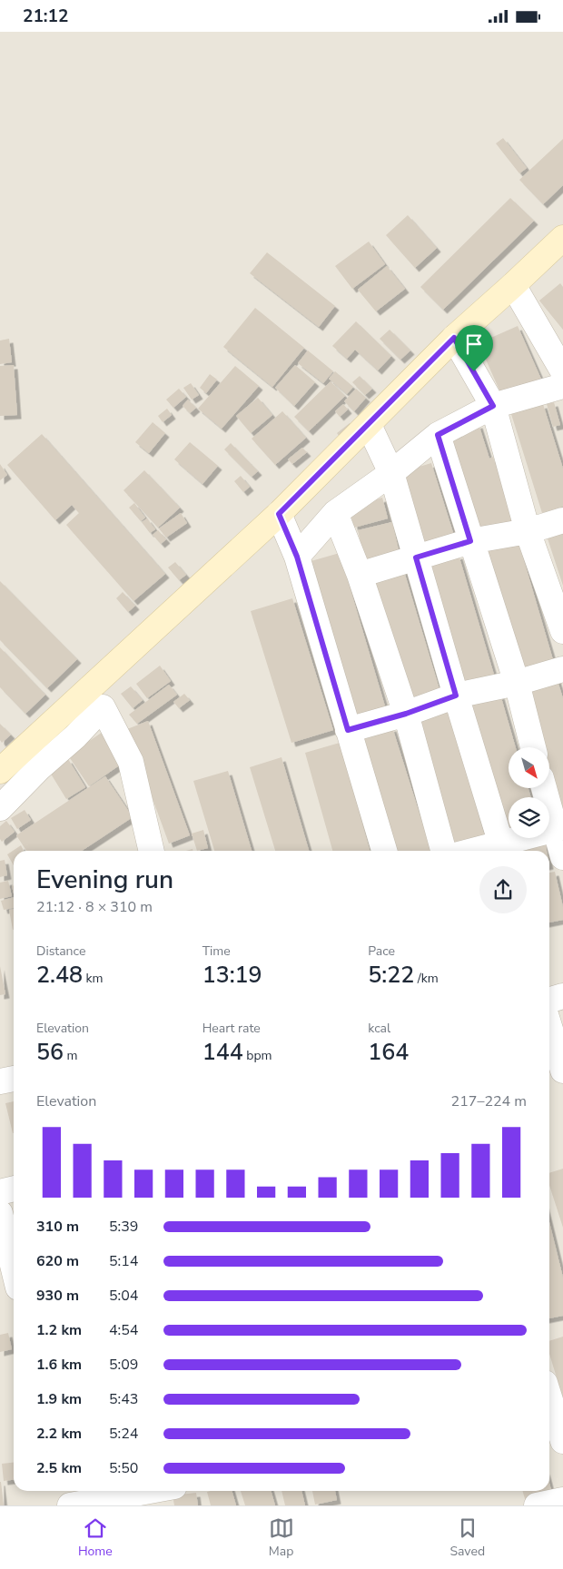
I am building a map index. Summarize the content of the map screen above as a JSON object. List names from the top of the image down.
{
  "north": "bottom right",
  "page": {
    "status": "21:12",
    "heading": ["Evening run", "21:12 · 8 × 310 m"],
    "stats": [
      ["Distance", "2.48 km"],
      ["Time", "13:19"],
      ["Pace", "5:22 /km"],
      ["Elevation", "56 m"],
      ["Heart rate", "144 bpm"],
      ["kcal", "164"]
    ],
    "chart": ["Elevation", "217–224 m"],
    "list": [
      {
        "name": "310 m",
        "note": "5:39"
      },
      {
        "name": "620 m",
        "note": "5:14"
      },
      {
        "name": "930 m",
        "note": "5:04"
      },
      {
        "name": "1.2 km",
        "note": "4:54"
      },
      {
        "name": "1.6 km",
        "note": "5:09"
      },
      {
        "name": "1.9 km",
        "note": "5:43"
      },
      {
        "name": "2.2 km",
        "note": "5:24"
      },
      {
        "name": "2.5 km",
        "note": "5:50"
      }
    ],
    "tabs": ["Home", "Map", "Saved"]
  }
}
